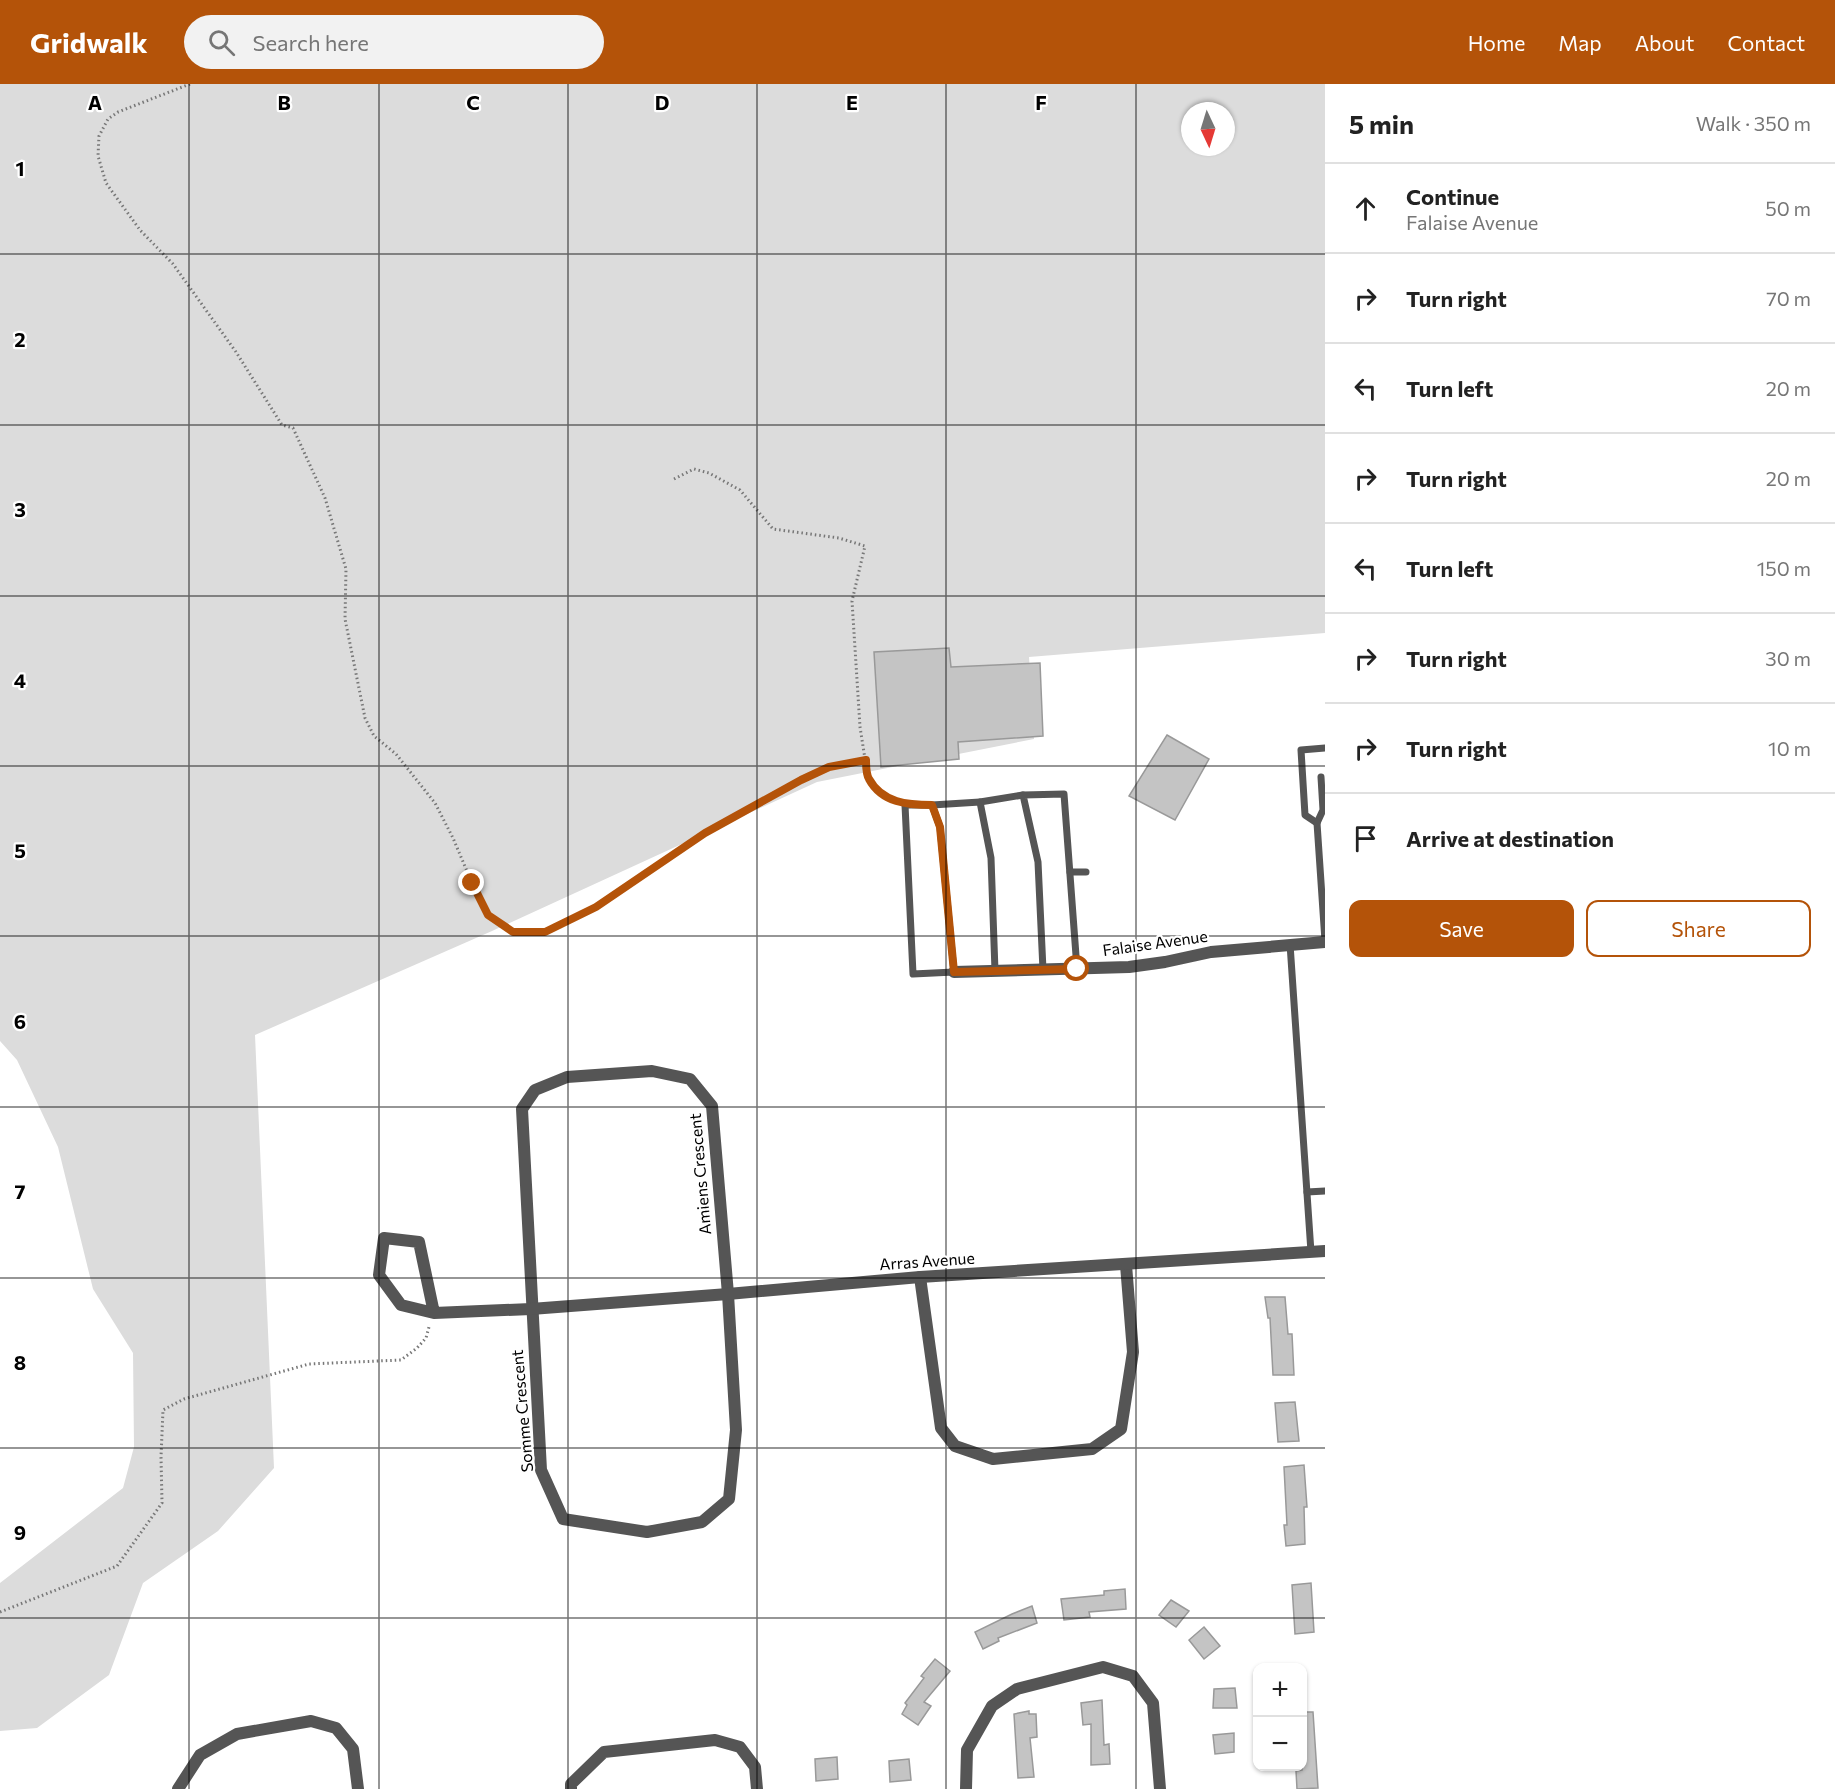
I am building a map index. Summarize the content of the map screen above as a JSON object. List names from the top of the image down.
{
  "streets": {
    "street": [
      "Falaise Avenue",
      "Amiens Crescent",
      "Arras Avenue",
      "Somme Crescent"
    ]
  },
  "crossings": [
    ["Amiens Crescent", "Arras Avenue"],
    ["Amiens Crescent", "Somme Crescent"],
    ["Arras Avenue", "Somme Crescent"]
  ],
  "north": "bottom",
  "page": {
    "header": "Gridwalk",
    "search": "Search here",
    "nav": [
      "Home",
      "Map",
      "About",
      "Contact"
    ],
    "heading": ["5 min", "Walk · 350 m"],
    "list": [
      ["Continue", "Falaise Avenue", "50 m"],
      ["Turn right", "70 m"],
      ["Turn left", "20 m"],
      ["Turn right", "20 m"],
      ["Turn left", "150 m"],
      ["Turn right", "30 m"],
      ["Turn right", "10 m"],
      "Arrive at destination"
    ],
    "buttons": ["Save", "Share"],
    "map_buttons": ["+", "−"]
  },
  "grid": {
    "columns": [
      "A",
      "B",
      "C",
      "D",
      "E",
      "F"
    ],
    "rows": [
      "1",
      "2",
      "3",
      "4",
      "5",
      "6",
      "7",
      "8",
      "9"
    ]
  }
}
